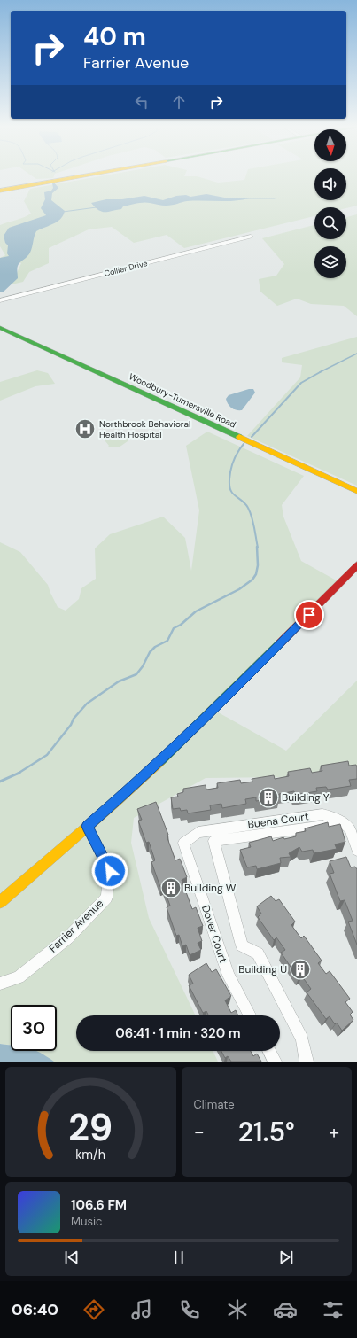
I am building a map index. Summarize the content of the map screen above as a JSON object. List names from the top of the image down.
{
  "streets": {
    "street": [
      "Collier Drive",
      "Woodbury-Turnersville Road",
      "Buena Court",
      "Farrier Avenue",
      "Dover Court"
    ]
  },
  "crossings": [
    ["Buena Court", "Dover Court"]
  ],
  "places": {
    "hospital": ["Northbrook Behavioral Health Hospital"],
    "building": ["Building Y", "Building W", "Building U"]
  },
  "north": "bottom",
  "page": {
    "turn": ["40 m", "Farrier Avenue"],
    "limit": "30",
    "trip": "06:41 · 1 min · 320 m",
    "tile": "Climate",
    "heat": ["−", "21.5°", "+"],
    "song": ["106.6 FM", "Music"],
    "tabs": "06:40",
    "gauge": ["29", "km/h"]
  }
}
